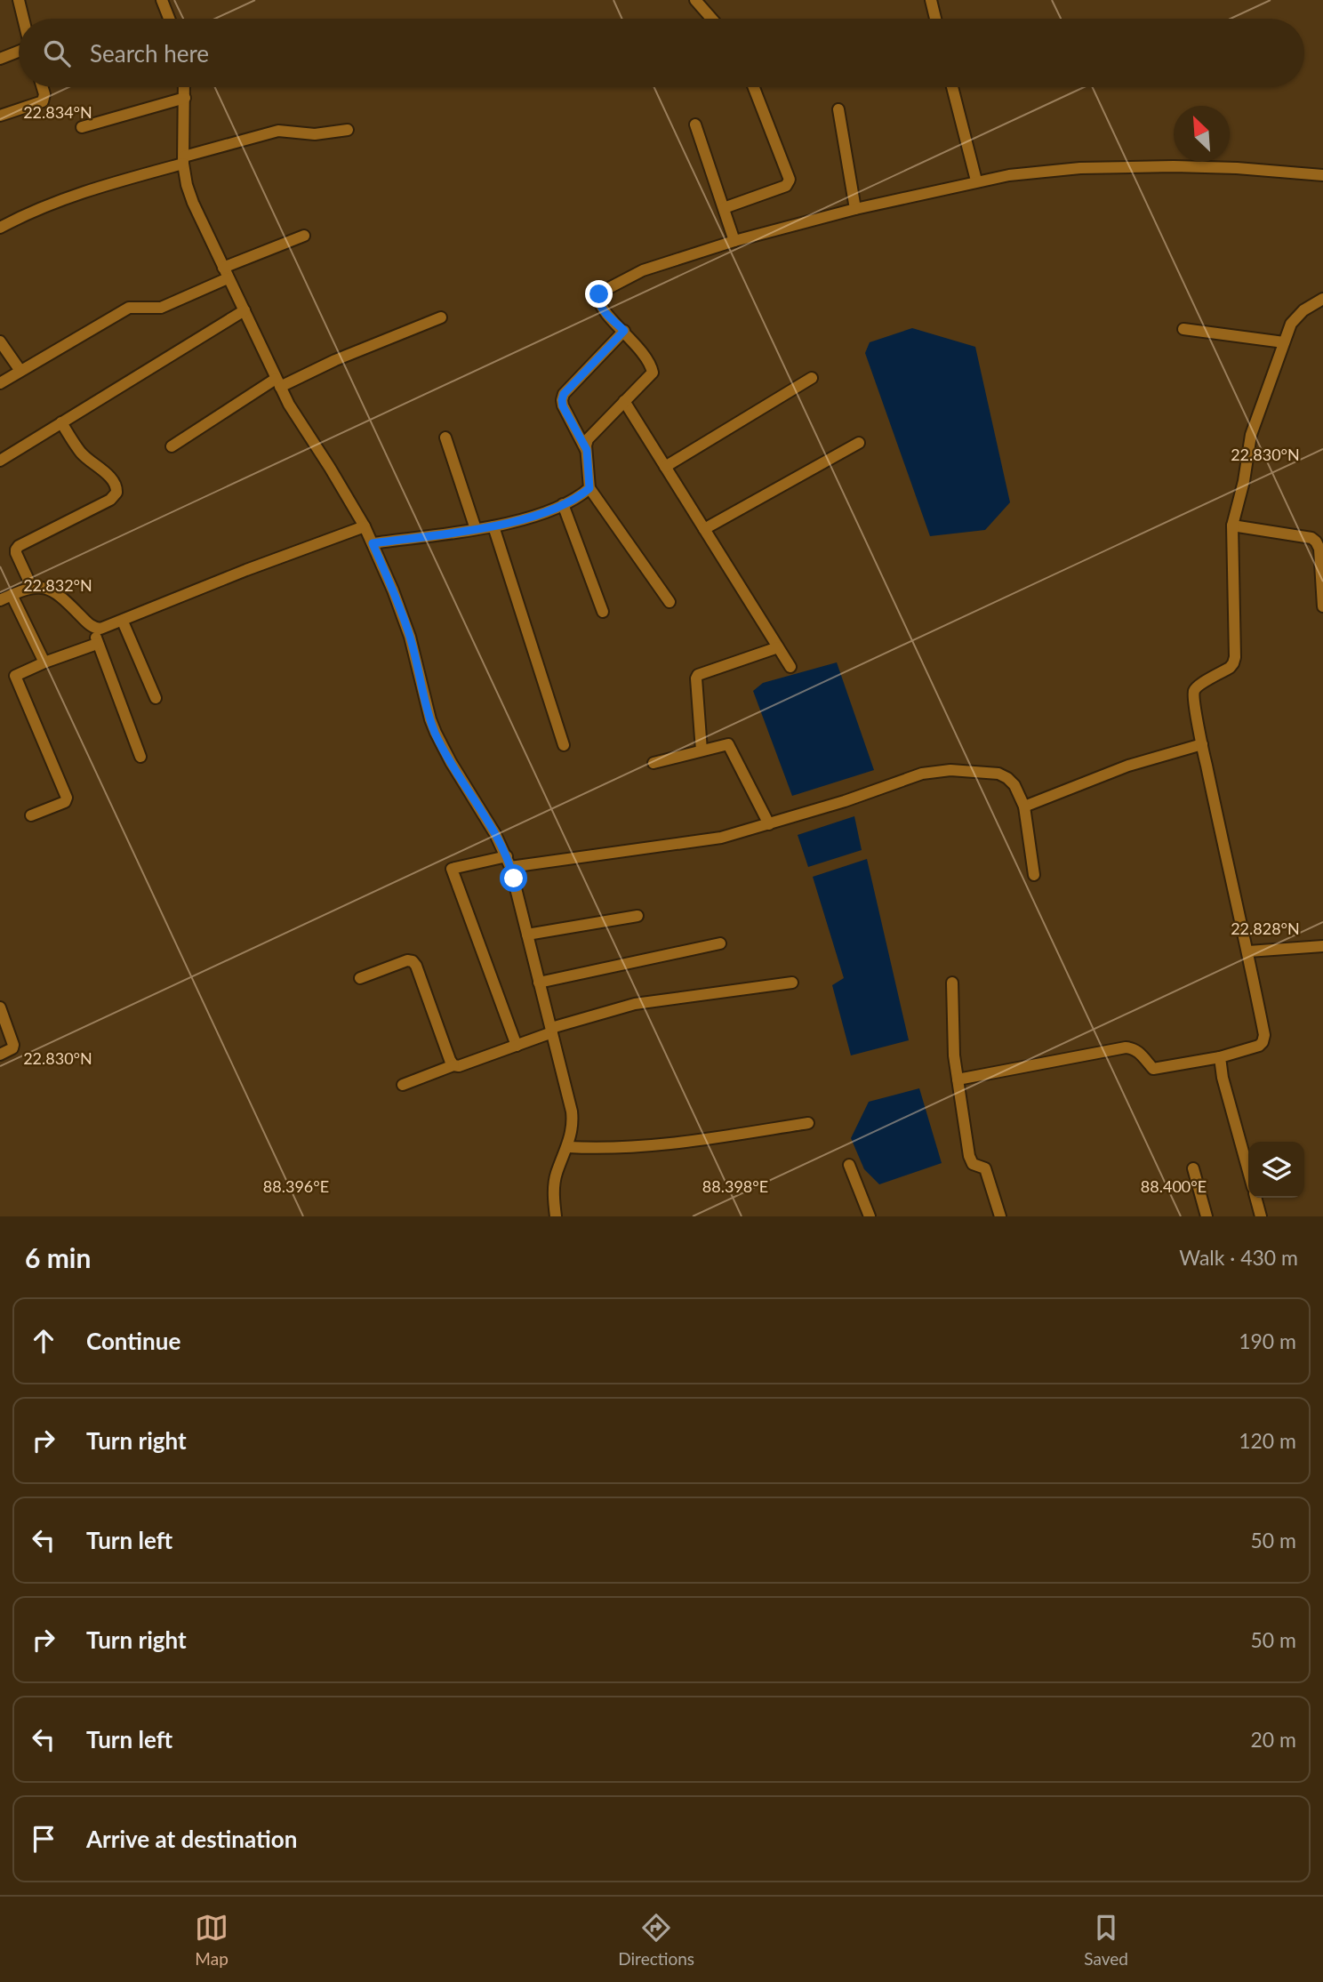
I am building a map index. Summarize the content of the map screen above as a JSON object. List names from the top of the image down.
{
  "north": "top left",
  "page": {
    "search": "Search here",
    "heading": ["6 min", "Walk · 430 m"],
    "list": [
      ["Continue", "190 m"],
      ["Turn right", "120 m"],
      ["Turn left", "50 m"],
      ["Turn right", "50 m"],
      ["Turn left", "20 m"],
      "Arrive at destination"
    ],
    "nav": ["Map", "Directions", "Saved"]
  },
  "coordinates": [
    "22.834°N",
    "22.830°N",
    "22.832°N",
    "22.828°N",
    "88.396°E",
    "88.398°E",
    "88.400°E"
  ]
}
